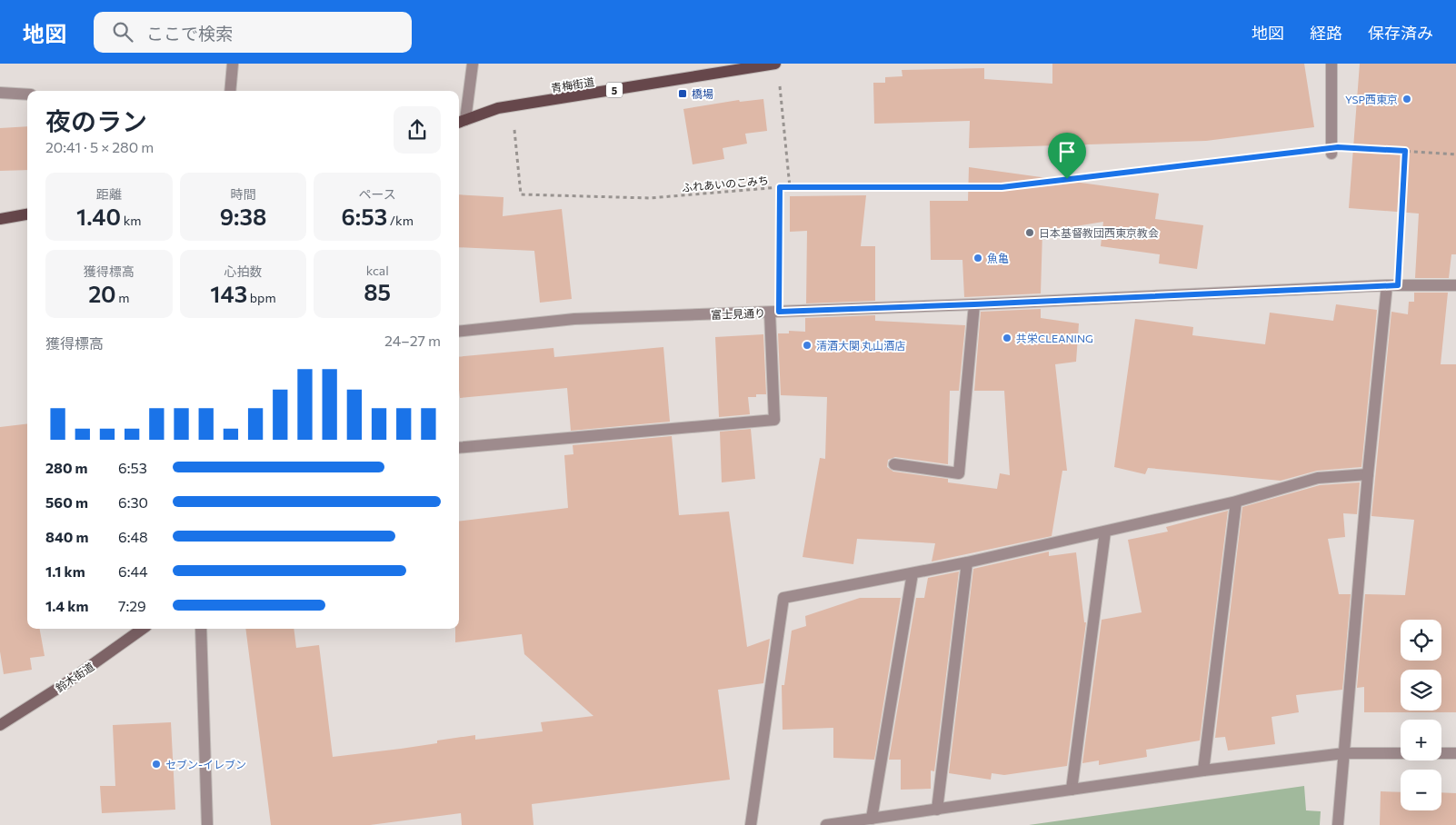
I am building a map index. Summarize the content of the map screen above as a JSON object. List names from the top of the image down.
{
  "streets": {
    "main road": ["青梅街道", "5", "鈴木街道"],
    "street": ["富士見通り"],
    "path": ["ふれあいのこみち"]
  },
  "places": {
    "transit": ["橋場"],
    "other": [
      "YSP西東京",
      "日本基督教団西東京教会",
      "魚亀",
      "共栄CLEANING",
      "清酒大関 丸山酒店",
      "セブン-イレブン"
    ]
  },
  "page": {
    "header": "地図",
    "search": "ここで検索",
    "nav": ["地図", "経路", "保存済み"],
    "heading": ["夜のラン", "20:41 · 5 × 280 m"],
    "stats": [
      ["距離", "1.40 km"],
      ["時間", "9:38"],
      ["ペース", "6:53 /km"],
      ["獲得標高", "20 m"],
      ["心拍数", "143 bpm"],
      ["kcal", "85"]
    ],
    "chart": ["獲得標高", "24–27 m"],
    "list": [
      {
        "name": "280 m",
        "note": "6:53"
      },
      {
        "name": "560 m",
        "note": "6:30"
      },
      {
        "name": "840 m",
        "note": "6:48"
      },
      {
        "name": "1.1 km",
        "note": "6:44"
      },
      {
        "name": "1.4 km",
        "note": "7:29"
      }
    ],
    "map_buttons": ["+", "−"]
  }
}
